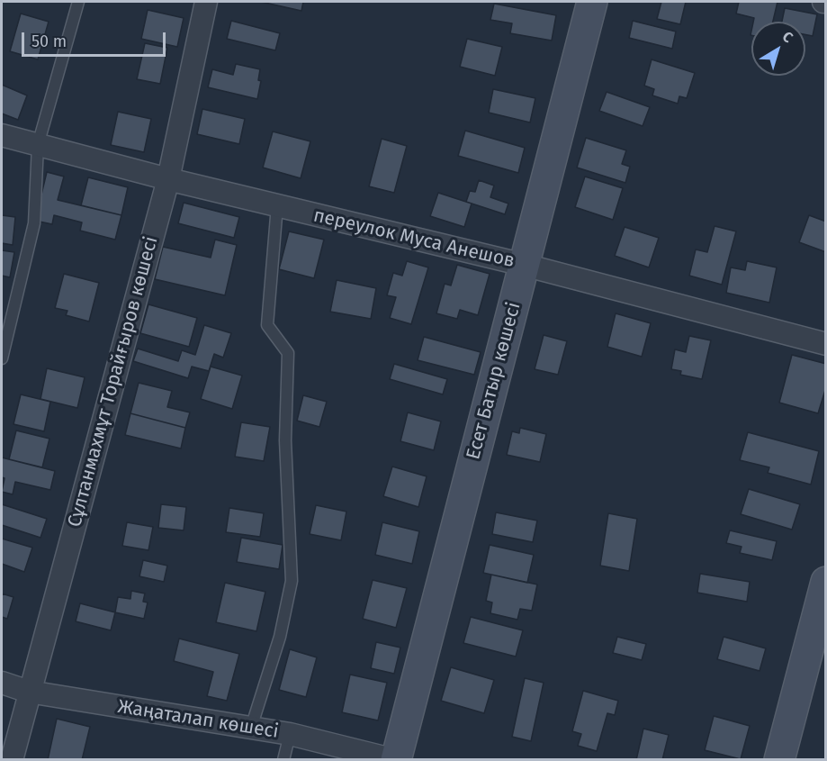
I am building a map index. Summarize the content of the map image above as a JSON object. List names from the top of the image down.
{
  "streets": {
    "street": [
      "переулок Муса Анешов",
      "Есет Батыр көшесі",
      "Сұлтанмахмұт Торайғыров көшесі",
      "Жаңаталап көшесі"
    ]
  },
  "crossings": [
    ["переулок Муса Анешов", "Есет Батыр көшесі"],
    ["переулок Муса Анешов", "Сұлтанмахмұт Торайғыров көшесі"],
    ["Есет Батыр көшесі", "Жаңаталап көшесі"],
    ["Сұлтанмахмұт Торайғыров көшесі", "Жаңаталап көшесі"]
  ],
  "scale_bar": "50 m",
  "north": "top right"
}
